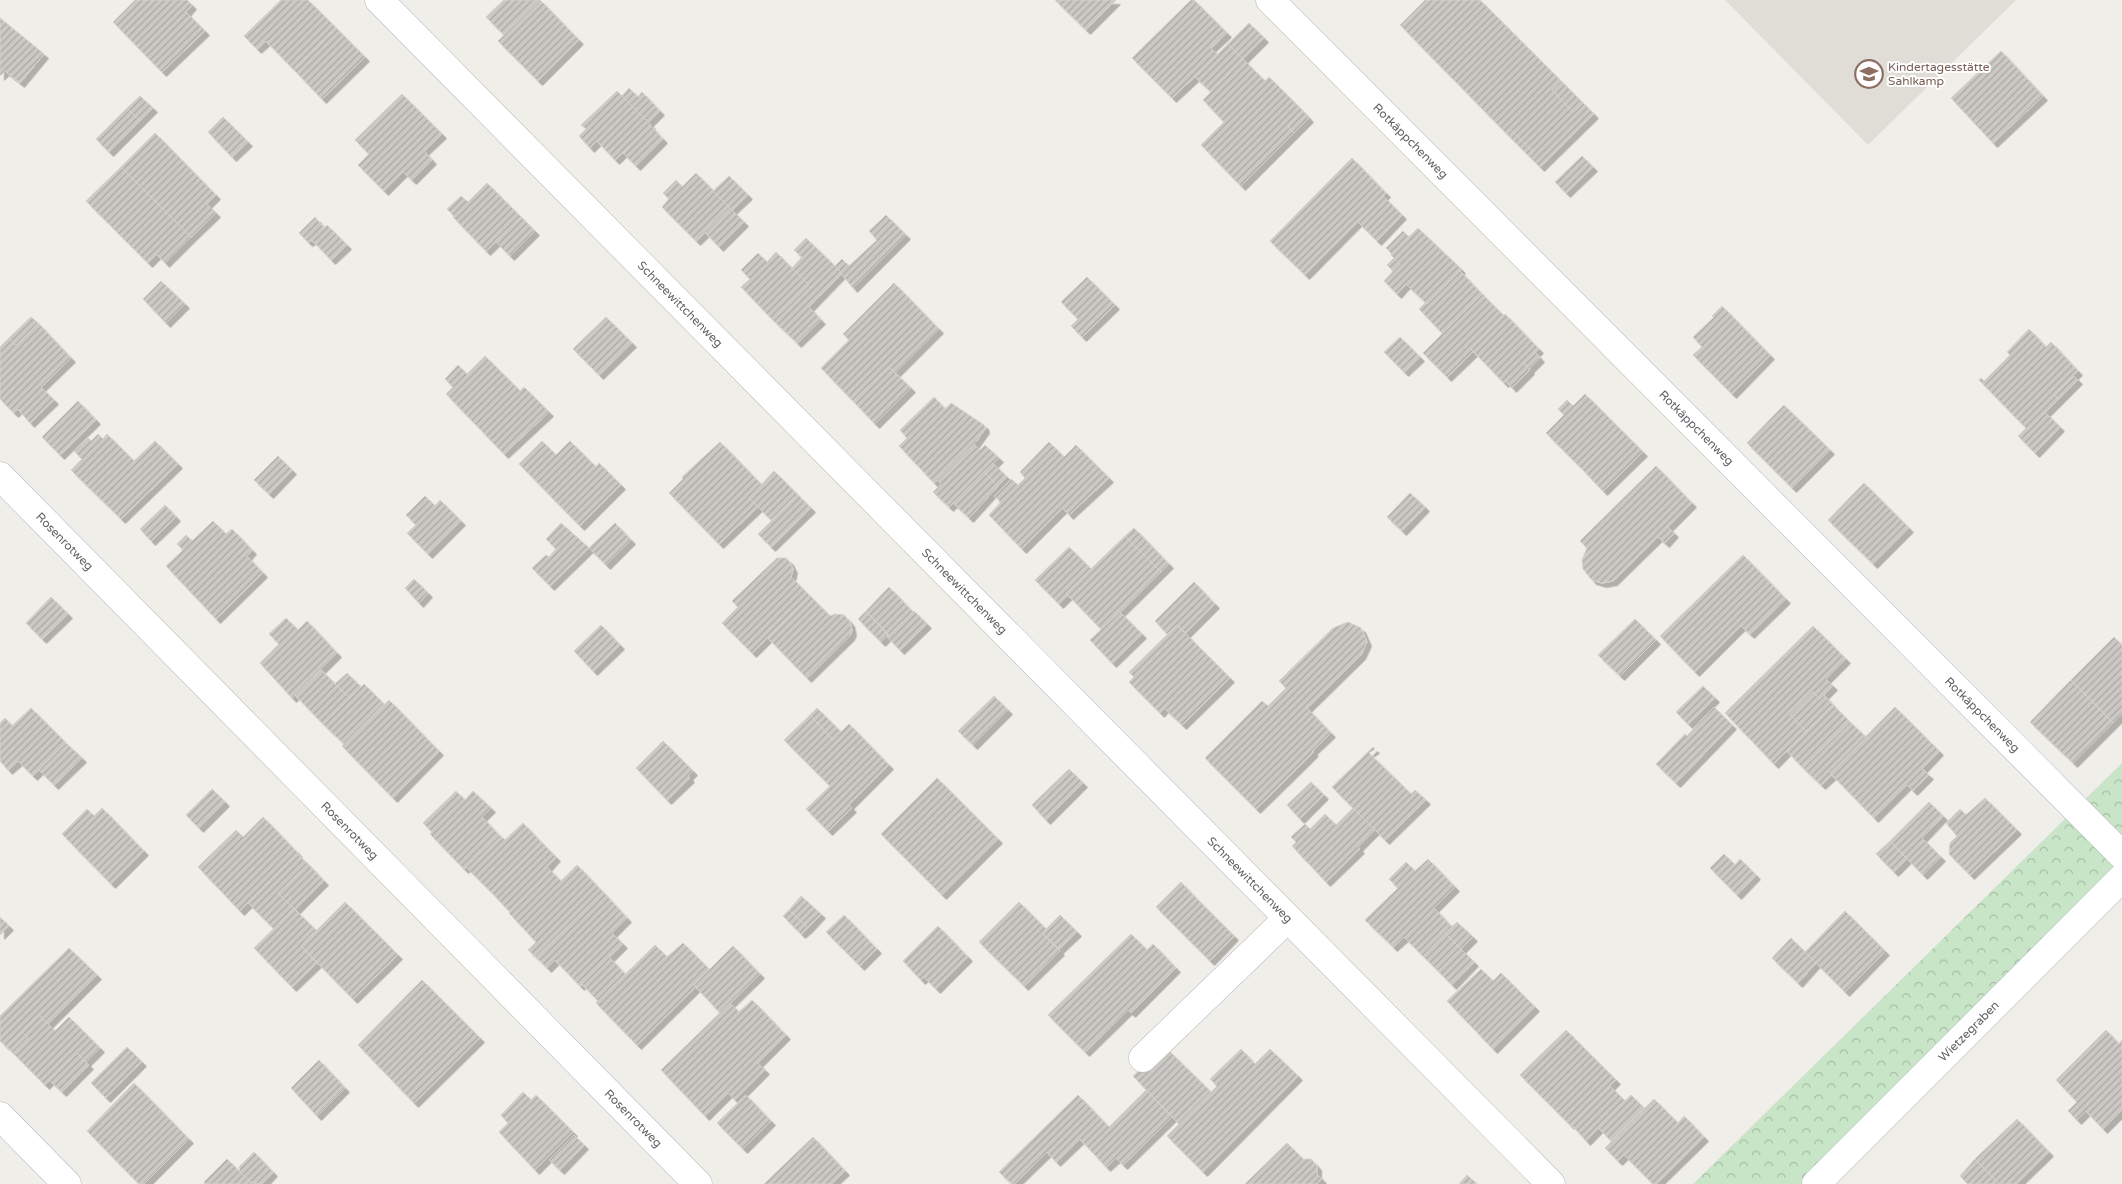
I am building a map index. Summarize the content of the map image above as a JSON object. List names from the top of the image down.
{
  "streets": {
    "street": [
      "Rotkäppchenweg",
      "Schneewittchenweg",
      "Rosenrotweg",
      "Wietzegraben"
    ]
  },
  "places": {
    "school or university": ["Kindertagesstätte Sahlkamp"]
  }
}
